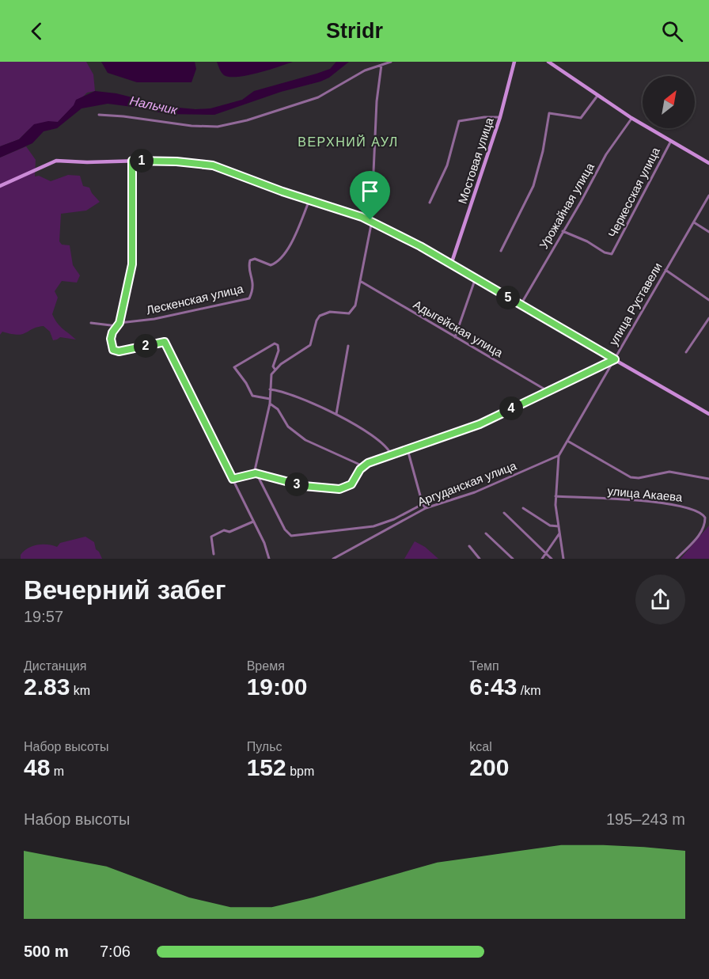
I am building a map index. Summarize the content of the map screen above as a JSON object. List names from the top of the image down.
{
  "streets": {
    "street": [
      "Мостовая улица",
      "Черкесская улица",
      "Урожайная улица",
      "Лескенская улица",
      "улица Руставели",
      "Адыгейская улица",
      "Аргуданская улица",
      "улица Акаева"
    ]
  },
  "crossings": [
    ["Черкесская улица", "Урожайная улица"],
    ["улица Руставели", "Аргуданская улица"],
    ["улица Руставели", "улица Акаева"]
  ],
  "districts": ["ВЕРХНИЙ АУЛ"],
  "water": ["Нальчик"],
  "north": "top right",
  "page": {
    "header": "Stridr",
    "pins": [
      "1",
      "5",
      "2",
      "4",
      "3"
    ],
    "heading": ["Вечерний забег", "19:57"],
    "stats": [
      ["Дистанция", "2.83 km"],
      ["Время", "19:00"],
      ["Темп", "6:43 /km"],
      ["Набор высоты", "48 m"],
      ["Пульс", "152 bpm"],
      ["kcal", "200"]
    ],
    "chart": ["Набор высоты", "195–243 m"],
    "list": [
      {
        "name": "500 m",
        "note": "7:06"
      }
    ]
  }
}
